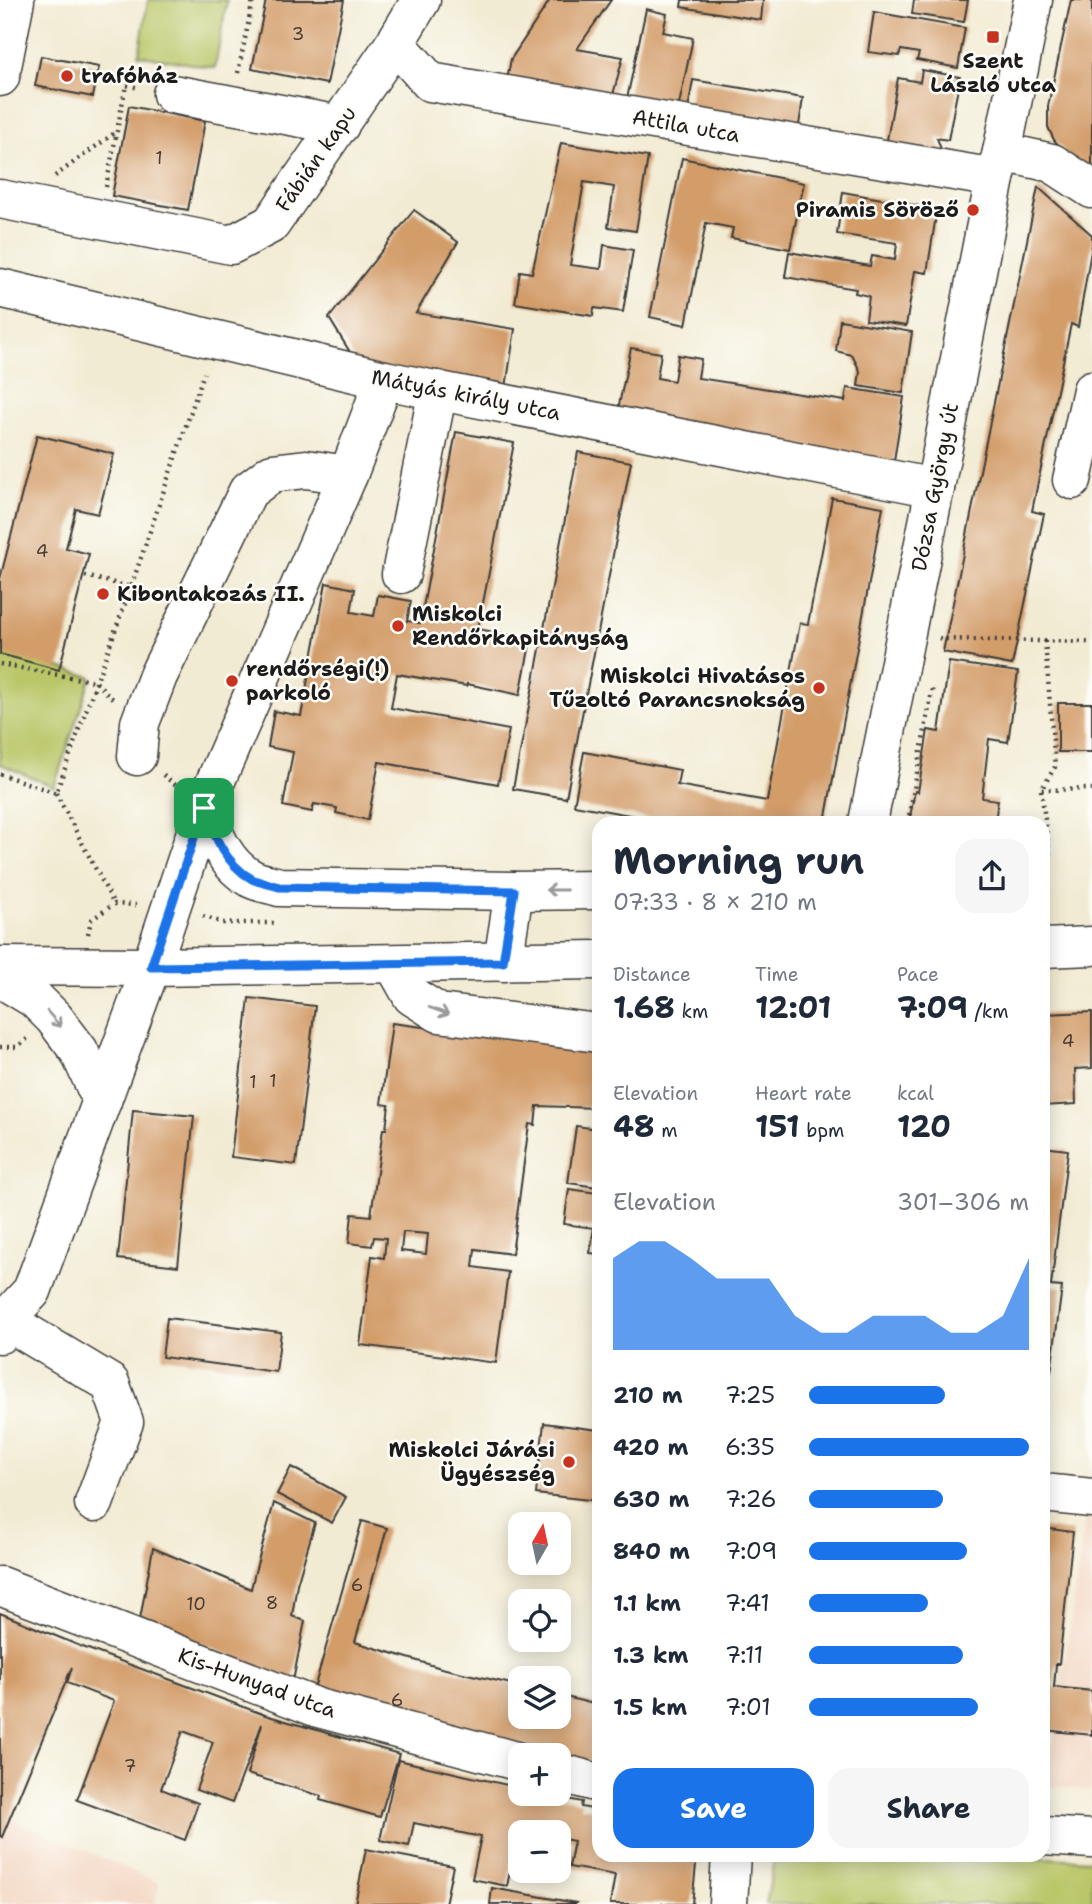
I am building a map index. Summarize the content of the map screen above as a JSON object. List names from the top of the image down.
{
  "streets": {
    "street": [
      "Attila utca",
      "Fábián kapu",
      "Mátyás király utca",
      "Dózsa György út",
      "Kis-Hunyad utca"
    ]
  },
  "crossings": [
    ["Attila utca", "Fábián kapu"],
    ["Attila utca", "Dózsa György út"],
    ["Mátyás király utca", "Dózsa György út"]
  ],
  "places": {
    "transit": ["Szent László utca"],
    "other": [
      "trafóház",
      "Piramis Söröző",
      "Kibontakozás II.",
      "Miskolci Rendőrkapitányság",
      "rendőrségi(!) parkoló",
      "Miskolci Hivatásos Tűzoltó Parancsnokság",
      "Miskolci Járási Ügyészség"
    ]
  },
  "house_numbers": [
    "3",
    "1",
    "4",
    "4",
    "1",
    "1",
    "6",
    "8",
    "10",
    "6",
    "7"
  ],
  "north": "top",
  "page": {
    "heading": ["Morning run", "07:33 · 8 × 210 m"],
    "stats": [
      ["Distance", "1.68 km"],
      ["Time", "12:01"],
      ["Pace", "7:09 /km"],
      ["Elevation", "48 m"],
      ["Heart rate", "151 bpm"],
      ["kcal", "120"]
    ],
    "chart": ["Elevation", "301–306 m"],
    "list": [
      {
        "name": "210 m",
        "note": "7:25"
      },
      {
        "name": "420 m",
        "note": "6:35"
      },
      {
        "name": "630 m",
        "note": "7:26"
      },
      {
        "name": "840 m",
        "note": "7:09"
      },
      {
        "name": "1.1 km",
        "note": "7:41"
      },
      {
        "name": "1.3 km",
        "note": "7:11"
      },
      {
        "name": "1.5 km",
        "note": "7:01"
      }
    ],
    "map_buttons": ["+", "−"],
    "buttons": ["Save", "Share"]
  }
}
